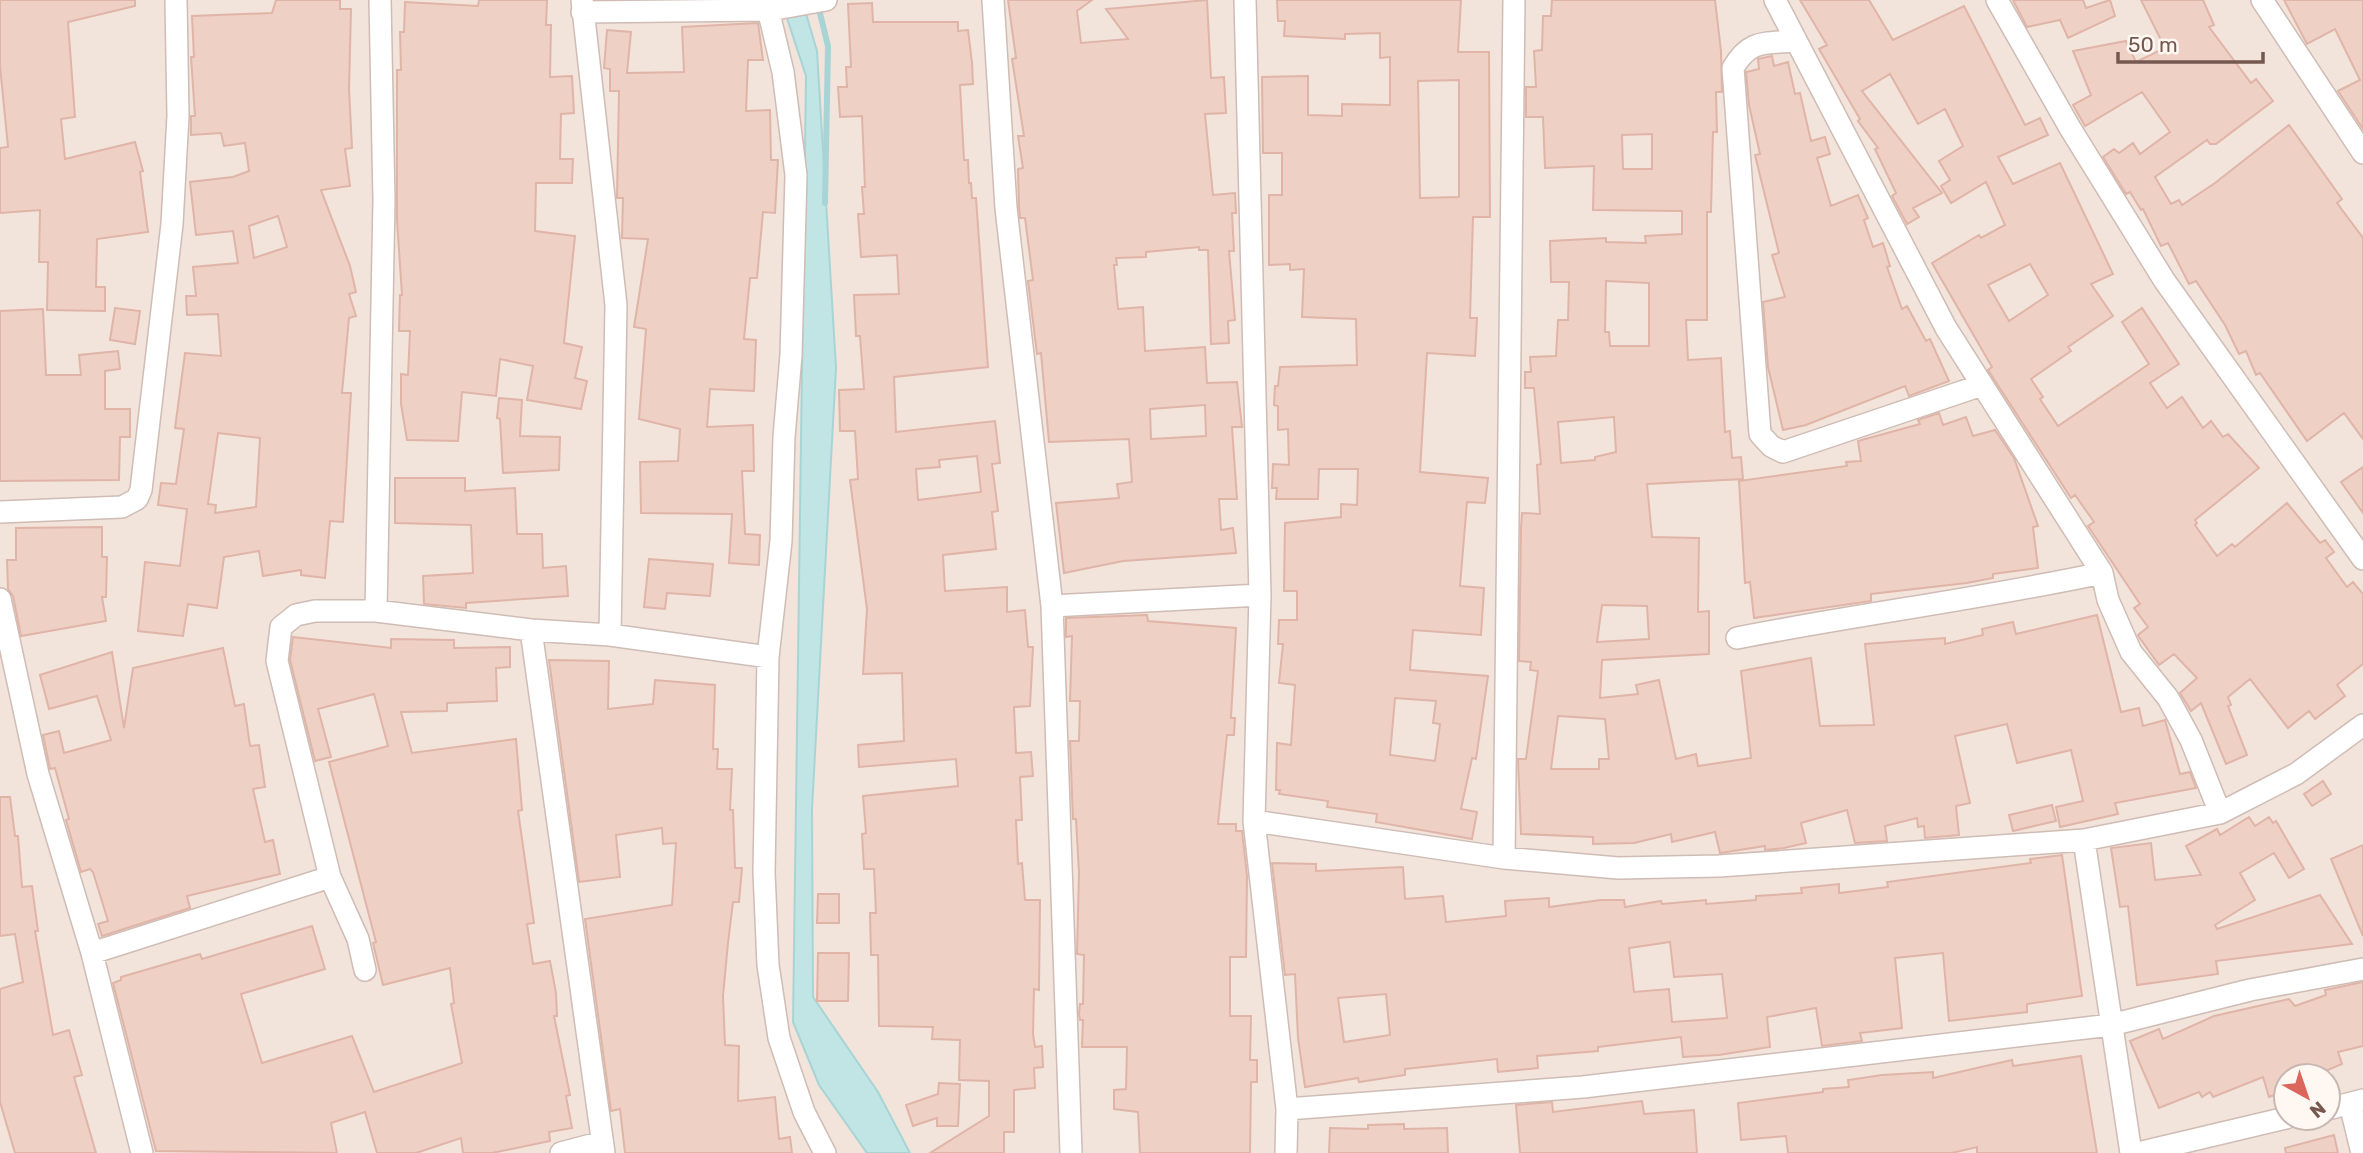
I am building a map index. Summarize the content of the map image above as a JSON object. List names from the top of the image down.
{
  "scale_bar": "50 m",
  "north": "bottom right"
}
